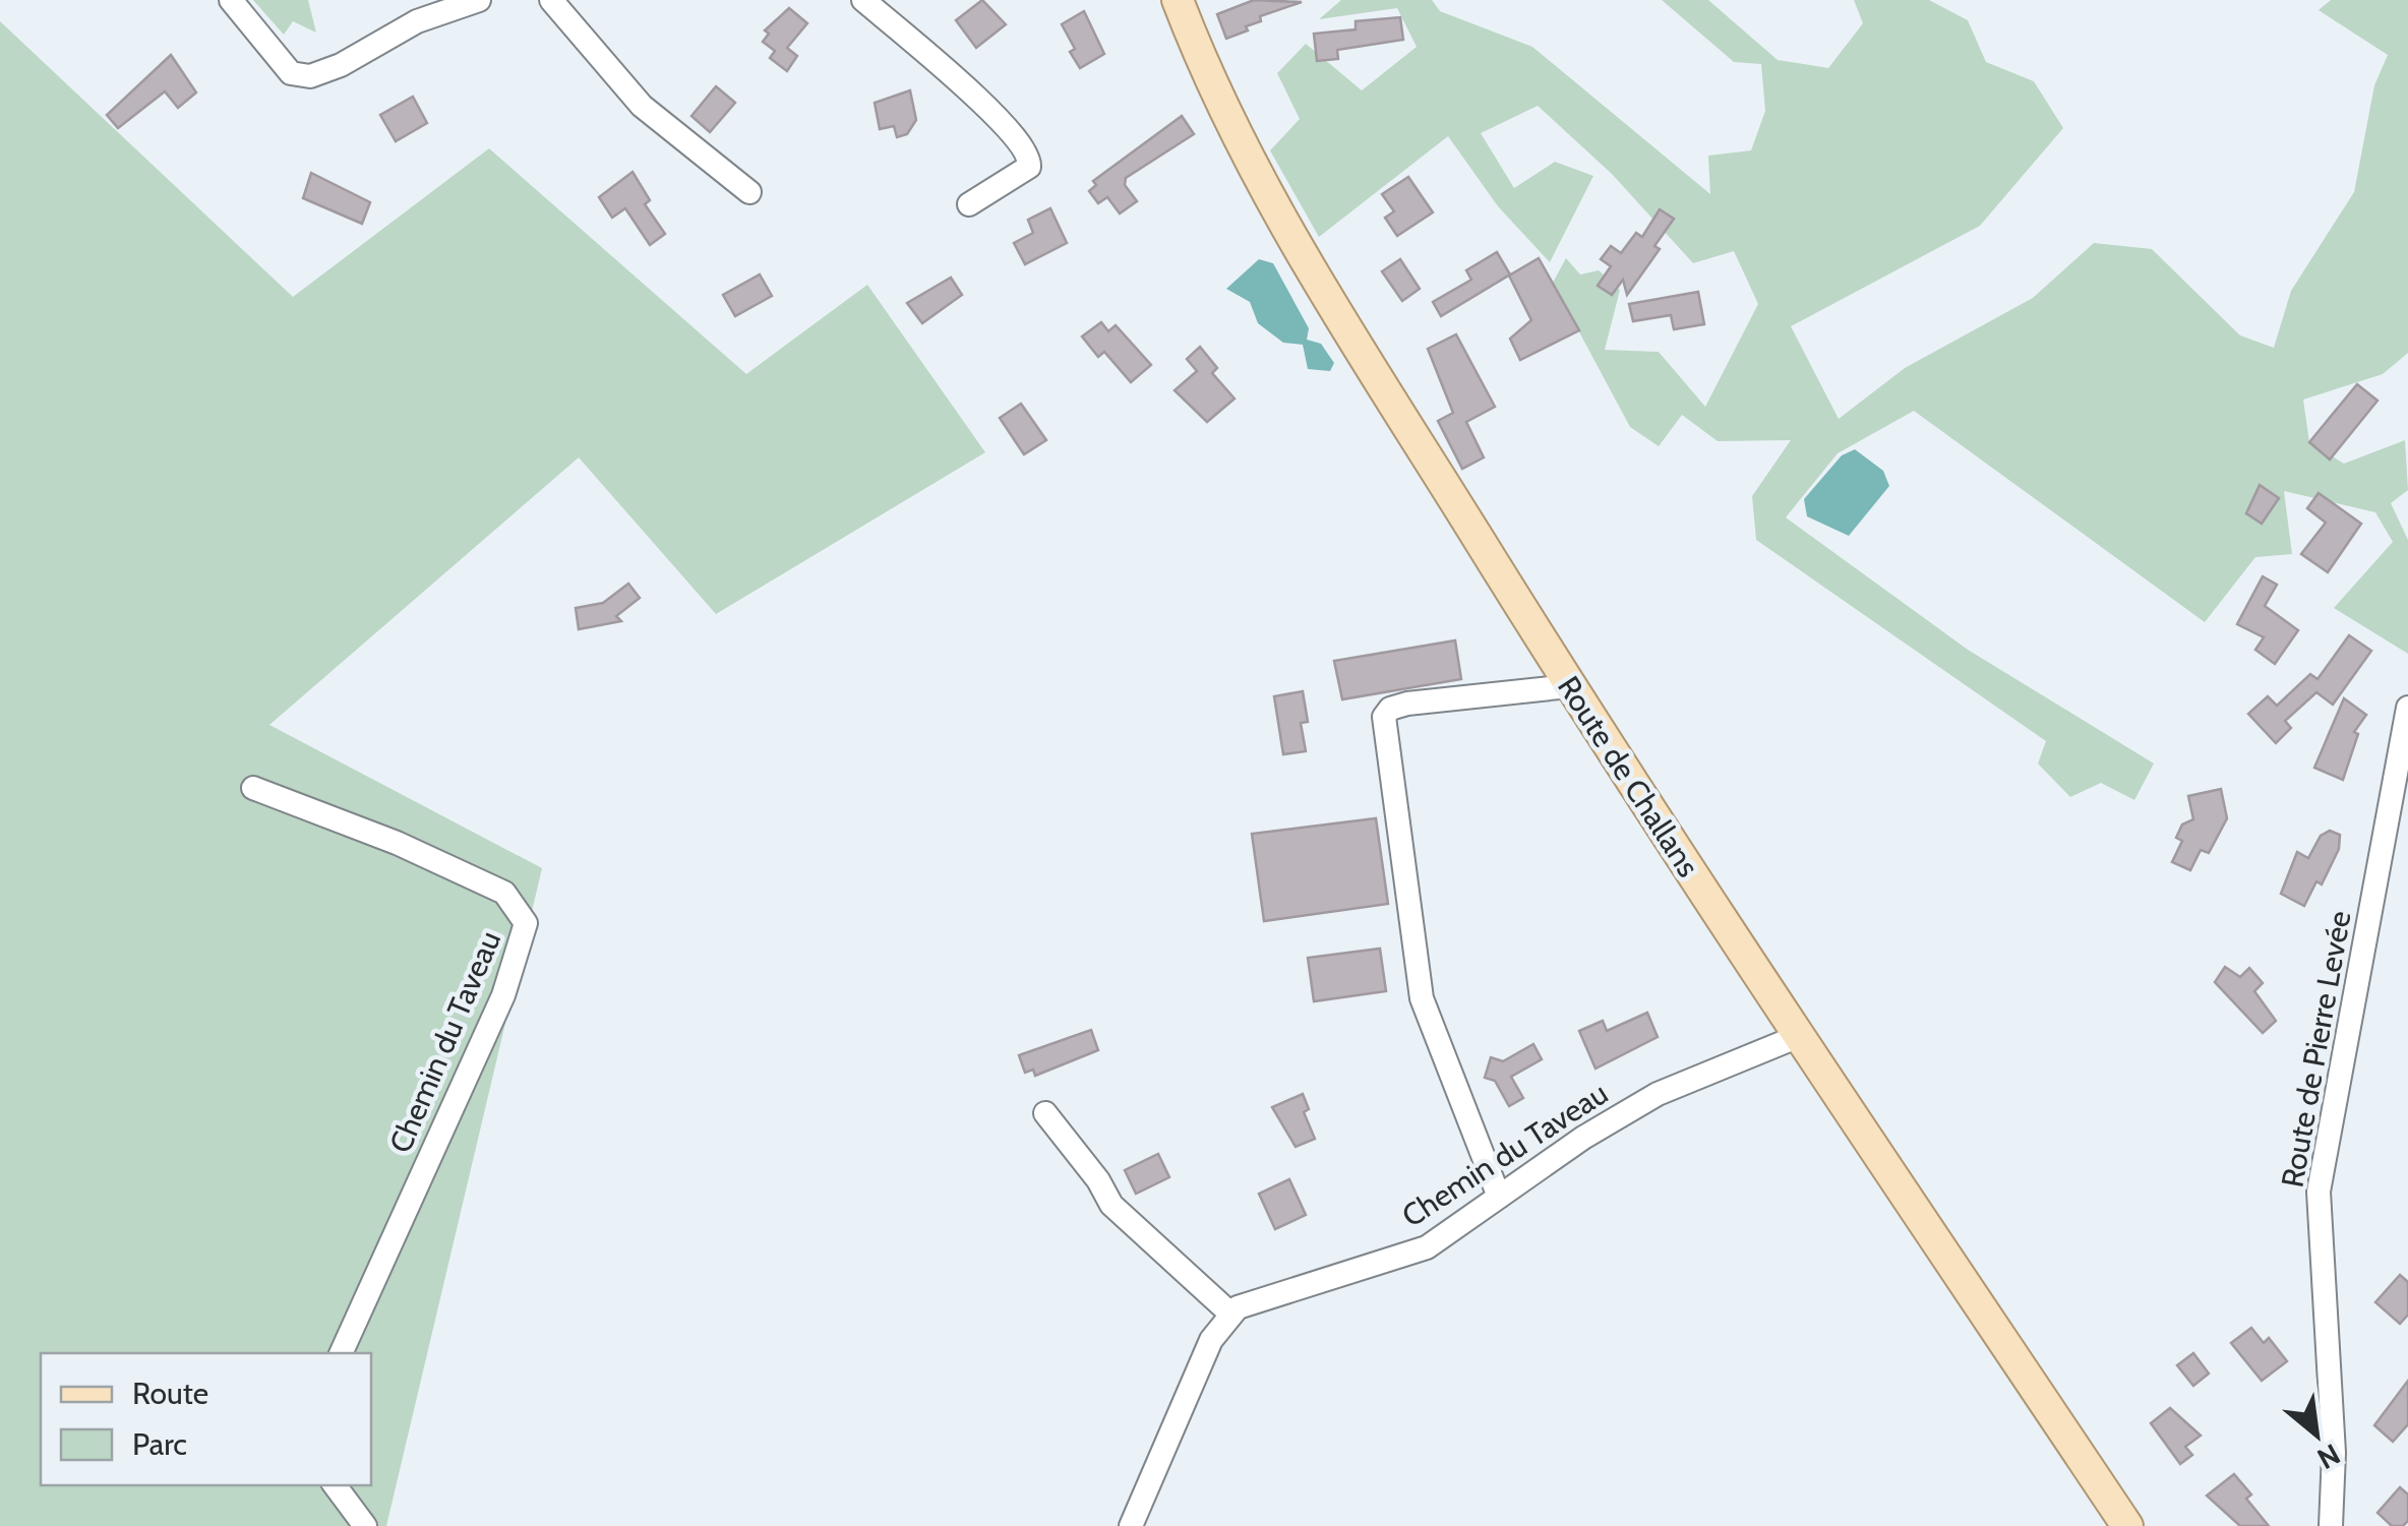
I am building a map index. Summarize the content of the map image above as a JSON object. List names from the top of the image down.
{
  "streets": {
    "main road": ["Route de Challans"],
    "street": ["Chemin du Taveau", "Route de Pierre Levée"]
  },
  "crossings": [
    ["Route de Challans", "Chemin du Taveau"]
  ],
  "legend": ["Route", "Parc"],
  "north": "bottom right"
}
